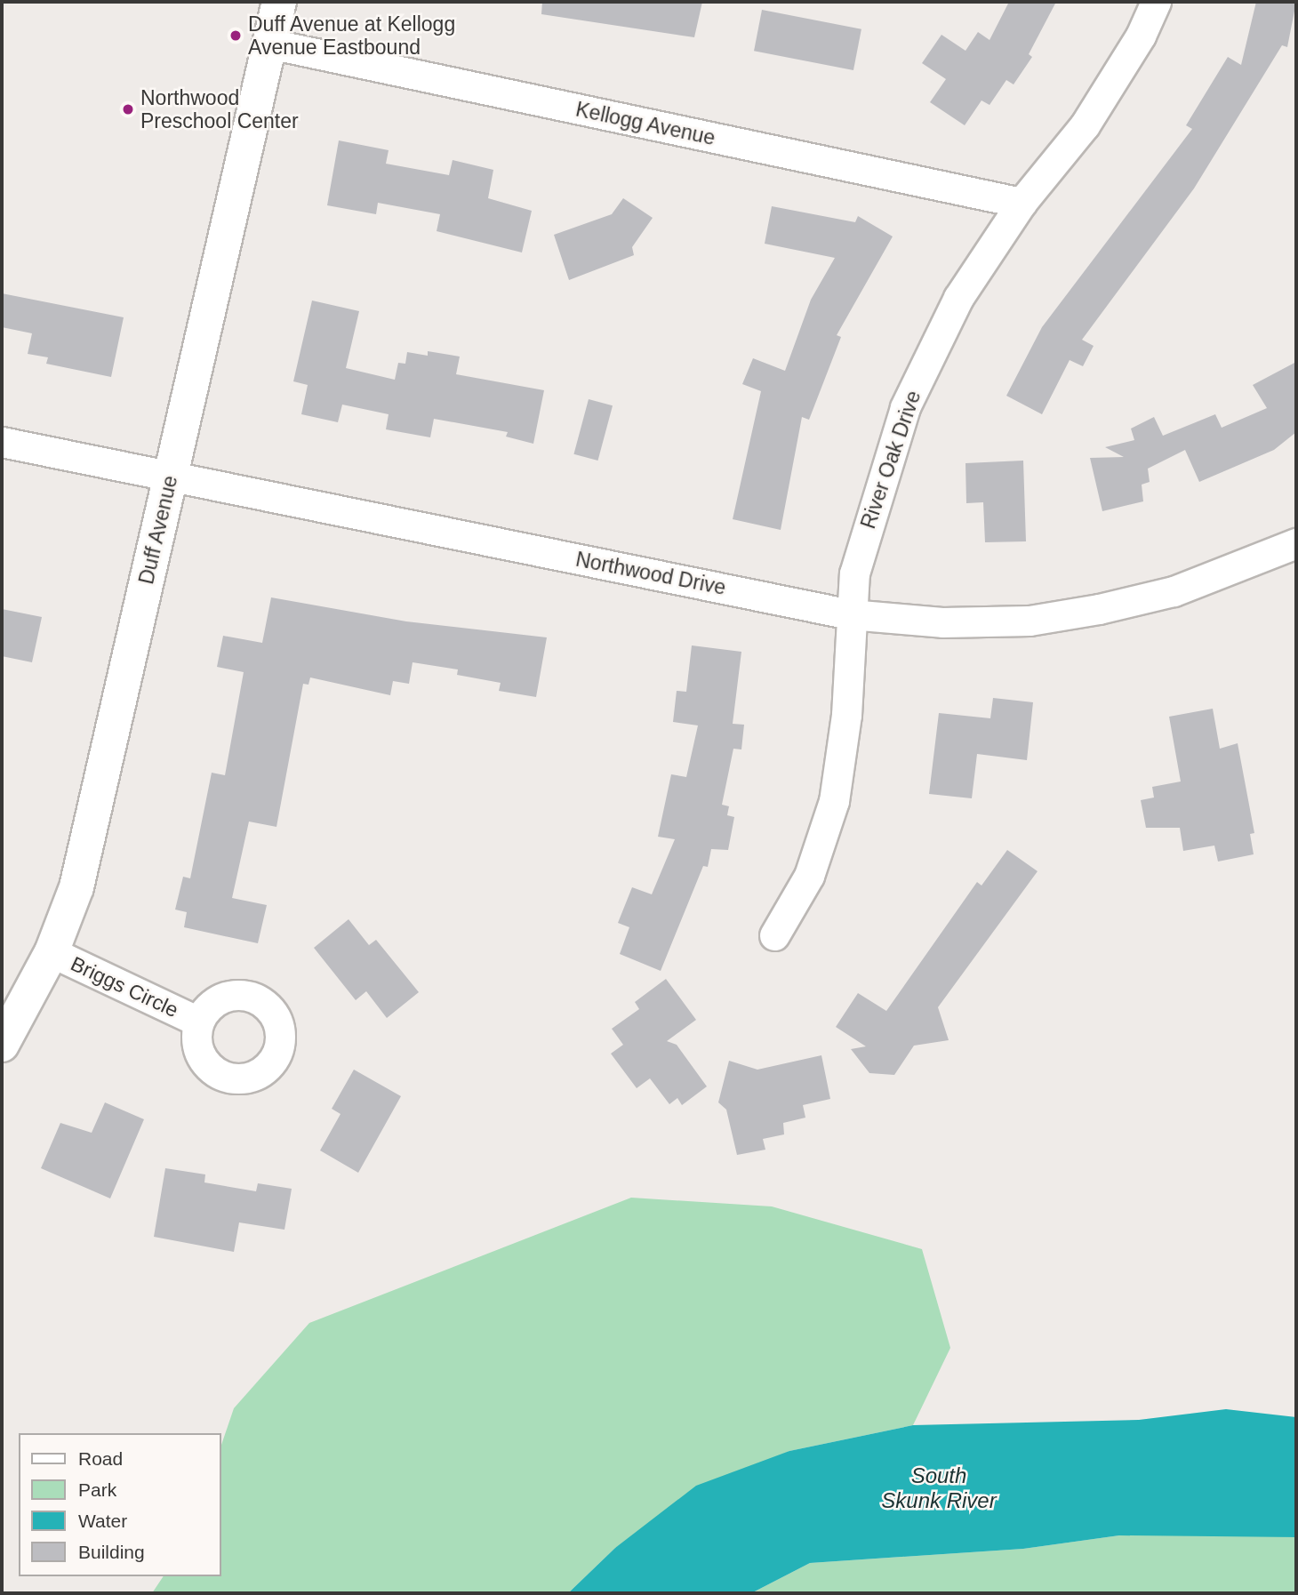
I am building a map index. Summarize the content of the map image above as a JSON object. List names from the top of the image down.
{
  "streets": {
    "main road": ["Duff Avenue"],
    "street": [
      "Kellogg Avenue",
      "River Oak Drive",
      "Northwood Drive",
      "Briggs Circle"
    ]
  },
  "crossings": [
    ["Kellogg Avenue", "River Oak Drive"],
    ["Kellogg Avenue", "Duff Avenue"],
    ["River Oak Drive", "Northwood Drive"],
    ["Duff Avenue", "Northwood Drive"],
    ["Duff Avenue", "Briggs Circle"]
  ],
  "water": ["South Skunk River"],
  "places": ["Duff Avenue at Kellogg Avenue Eastbound", "Northwood Preschool Center"],
  "legend": [
    "Road",
    "Park",
    "Water",
    "Building"
  ]
}
